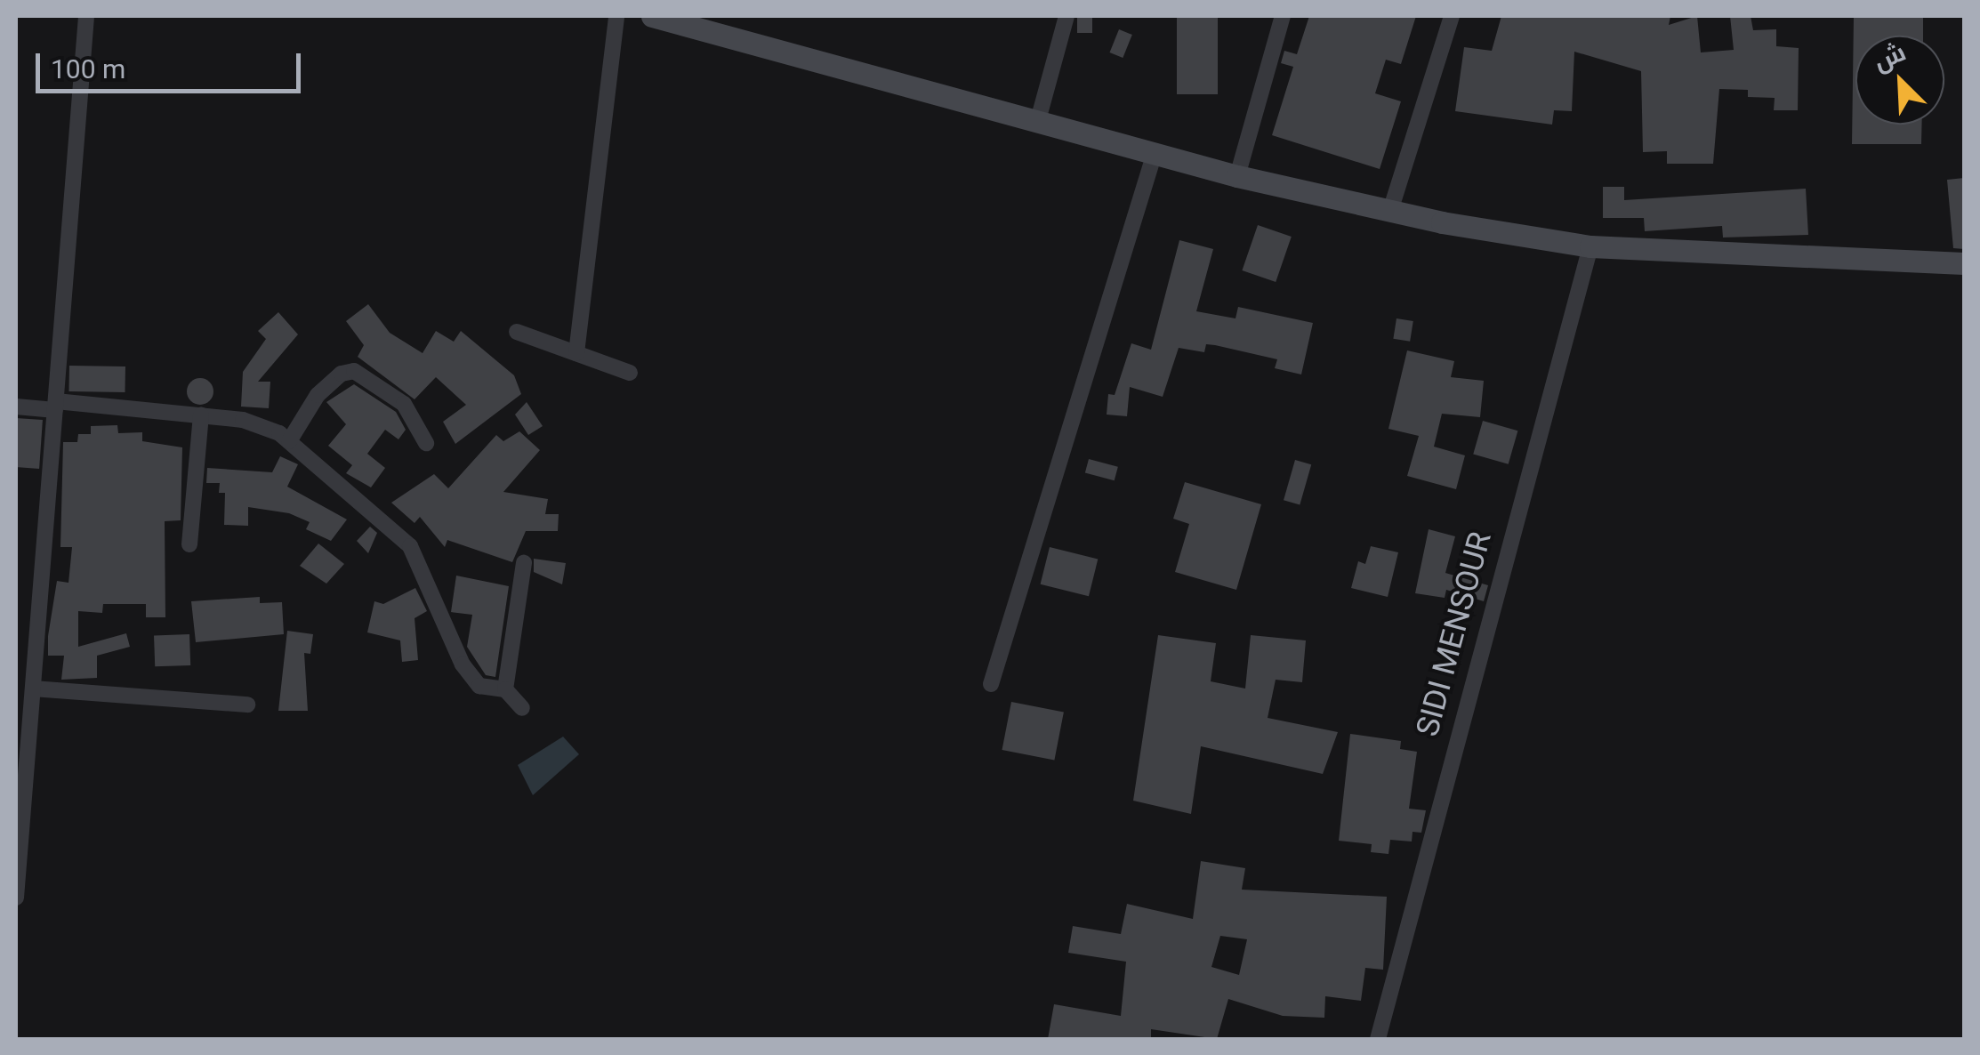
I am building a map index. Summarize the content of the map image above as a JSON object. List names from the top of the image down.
{
  "streets": {
    "street": ["SIDI MENSOUR"]
  },
  "scale_bar": "100 m",
  "north": "top left"
}
